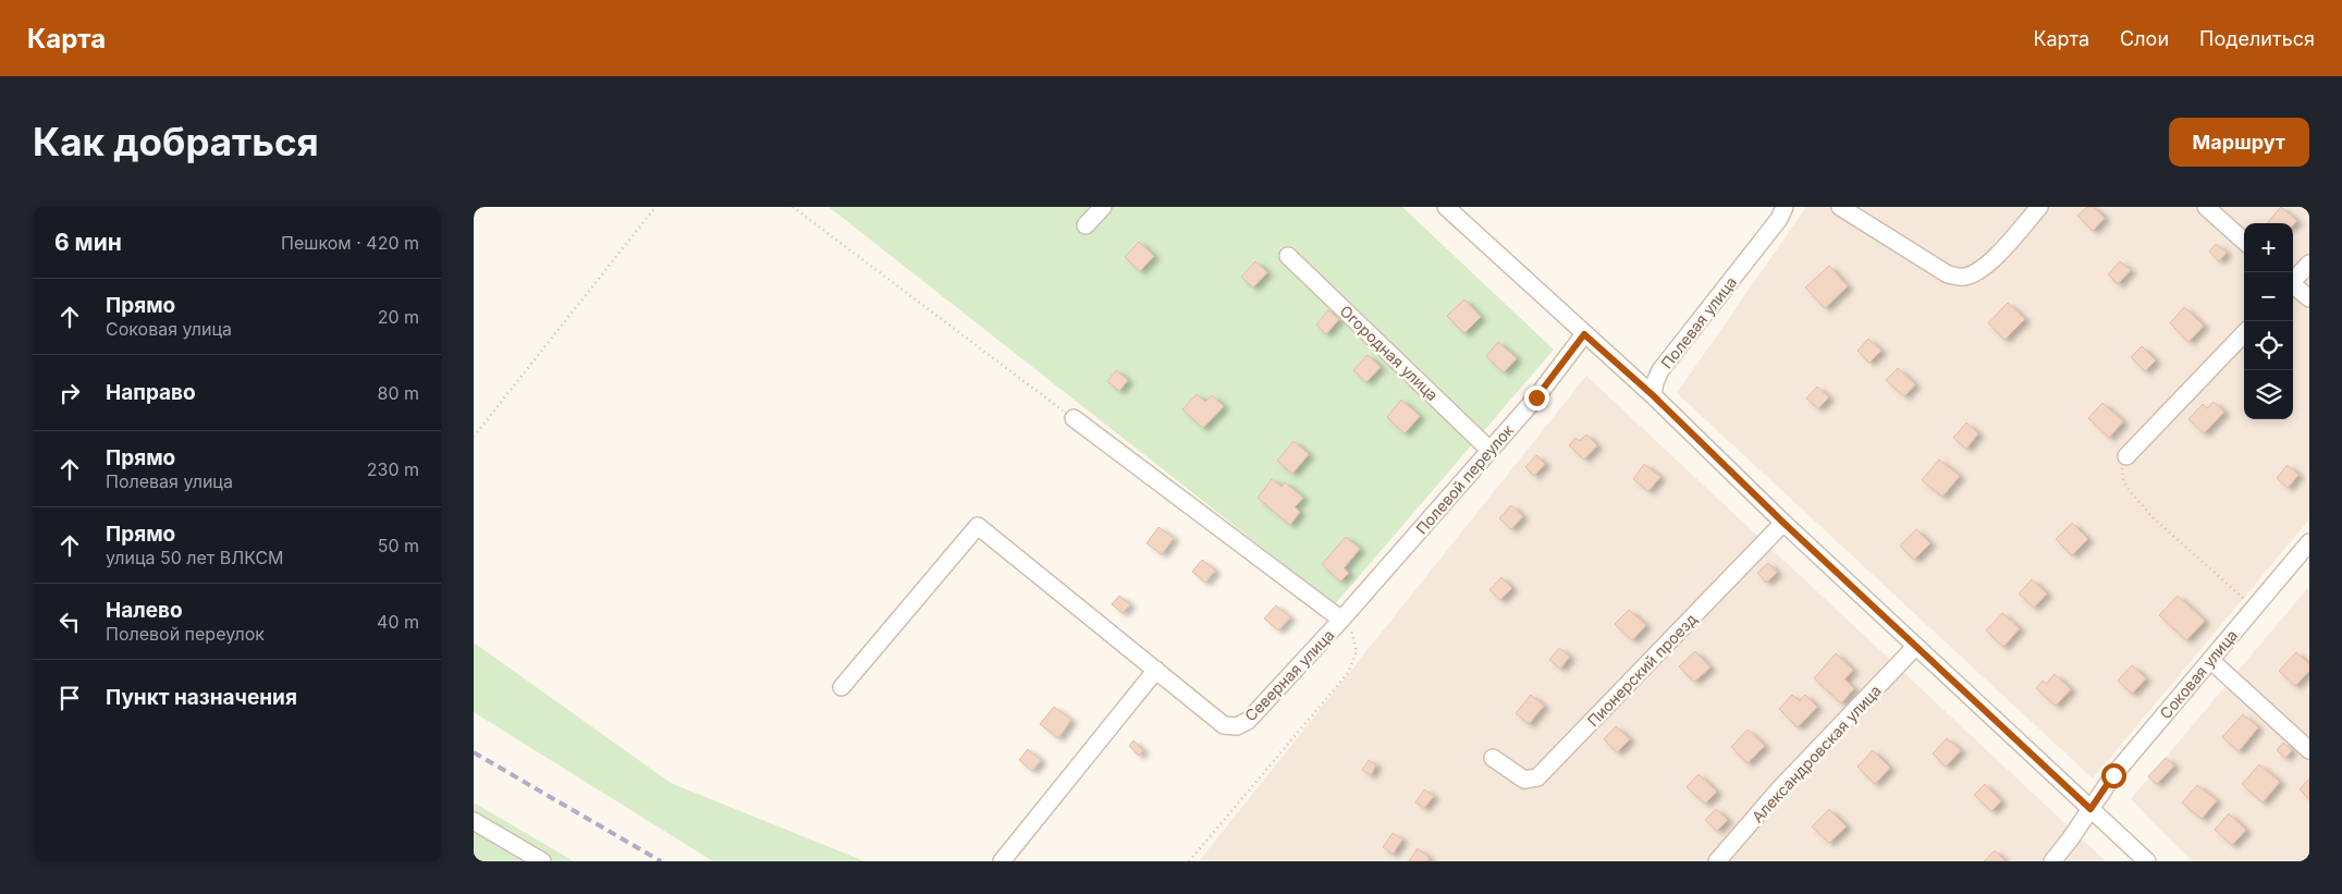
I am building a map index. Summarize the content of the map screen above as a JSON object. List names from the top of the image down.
{
  "streets": {
    "street": [
      "Полевая улица",
      "Огородная улица",
      "Полевой переулок",
      "Пионерский проезд",
      "Соковая улица",
      "Северная улица",
      "Александровская улица"
    ]
  },
  "crossings": [
    ["Огородная улица", "Полевой переулок"],
    ["Полевой переулок", "Северная улица"]
  ],
  "page": {
    "header": "Карта",
    "nav": ["Карта", "Слои", "Поделиться"],
    "buttons": "Маршрут",
    "title": "Как добраться",
    "heading": ["6 мин", "Пешком · 420 m"],
    "map_buttons": ["+", "−"],
    "list": [
      ["Прямо", "Соковая улица", "20 m"],
      ["Направо", "80 m"],
      ["Прямо", "Полевая улица", "230 m"],
      ["Прямо", "улица 50 лет ВЛКСМ", "50 m"],
      ["Налево", "Полевой переулок", "40 m"],
      "Пункт назначения"
    ]
  }
}
